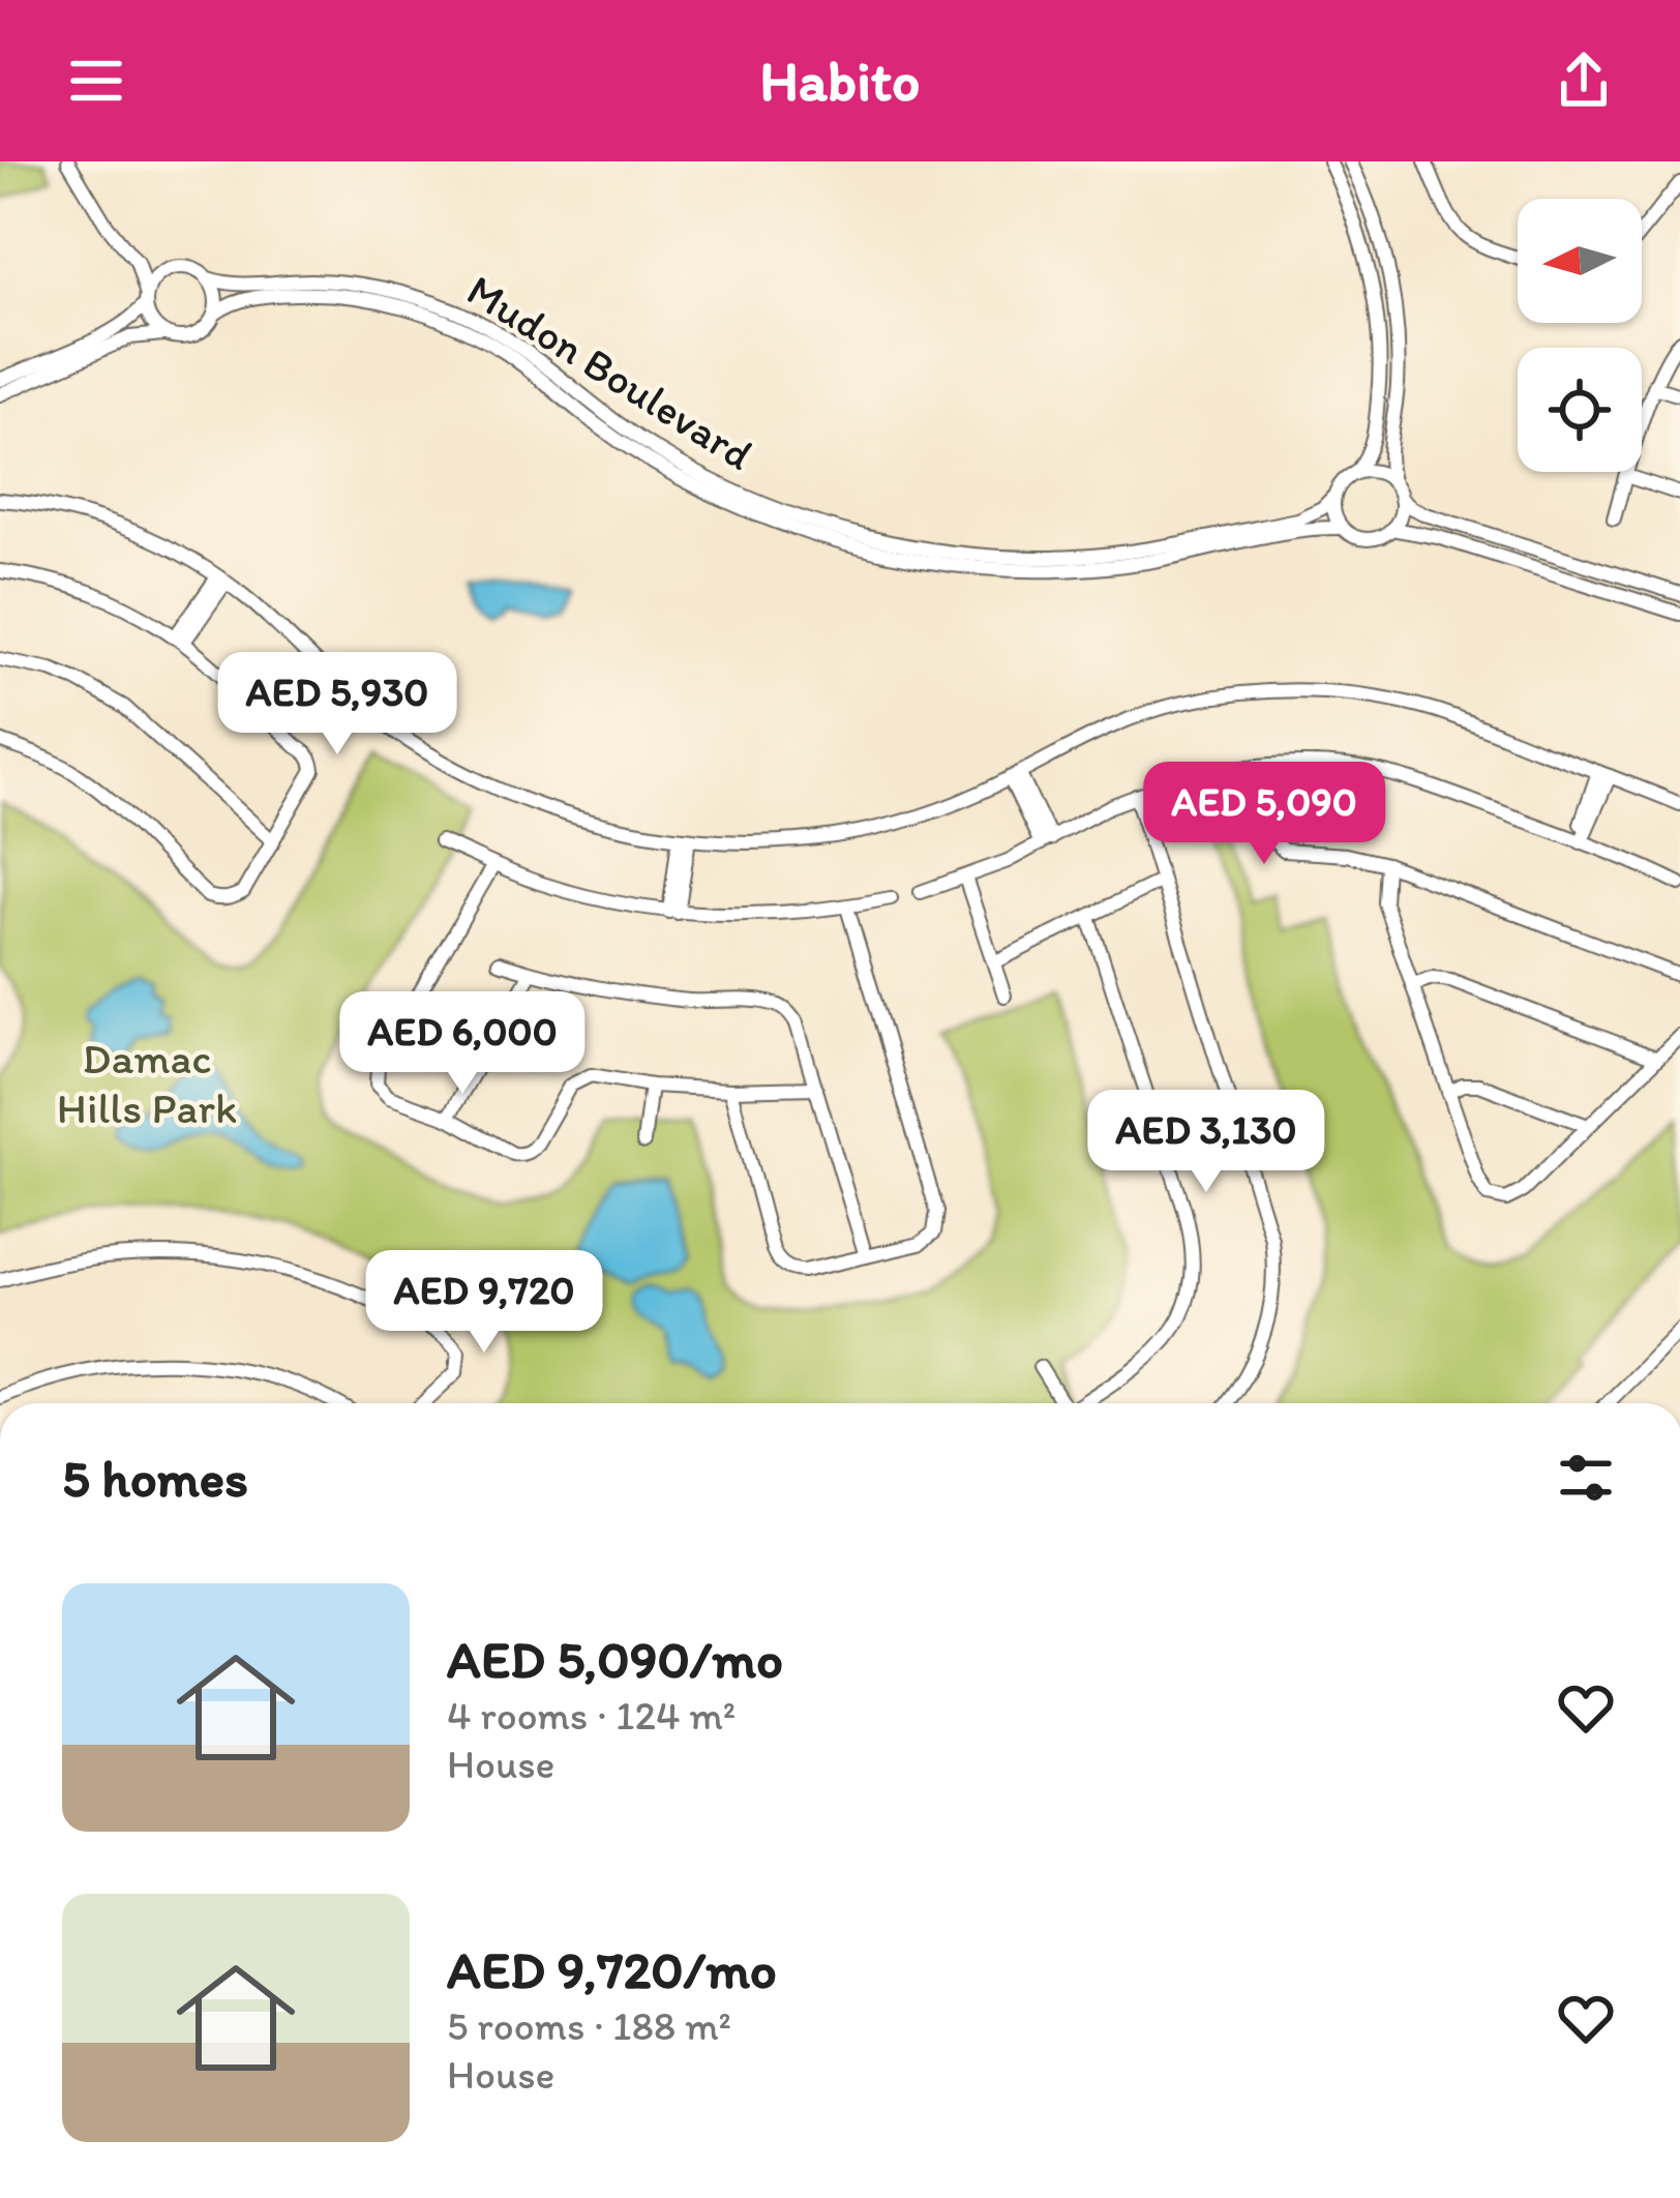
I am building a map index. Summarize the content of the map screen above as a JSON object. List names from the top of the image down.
{
  "streets": {
    "street": ["Mudon Boulevard"]
  },
  "parks": ["Damac Hills Park"],
  "north": "left",
  "page": {
    "header": "Habito",
    "price": [
      "AED 5,930",
      "AED 5,090",
      "AED 6,000",
      "AED 3,130",
      "AED 9,720"
    ],
    "heading": "5 homes",
    "list": [
      {
        "name": "AED 5,090/mo",
        "note": "4 rooms · 124 m² · House"
      },
      {
        "name": "AED 9,720/mo",
        "note": "5 rooms · 188 m² · House"
      }
    ]
  }
}
